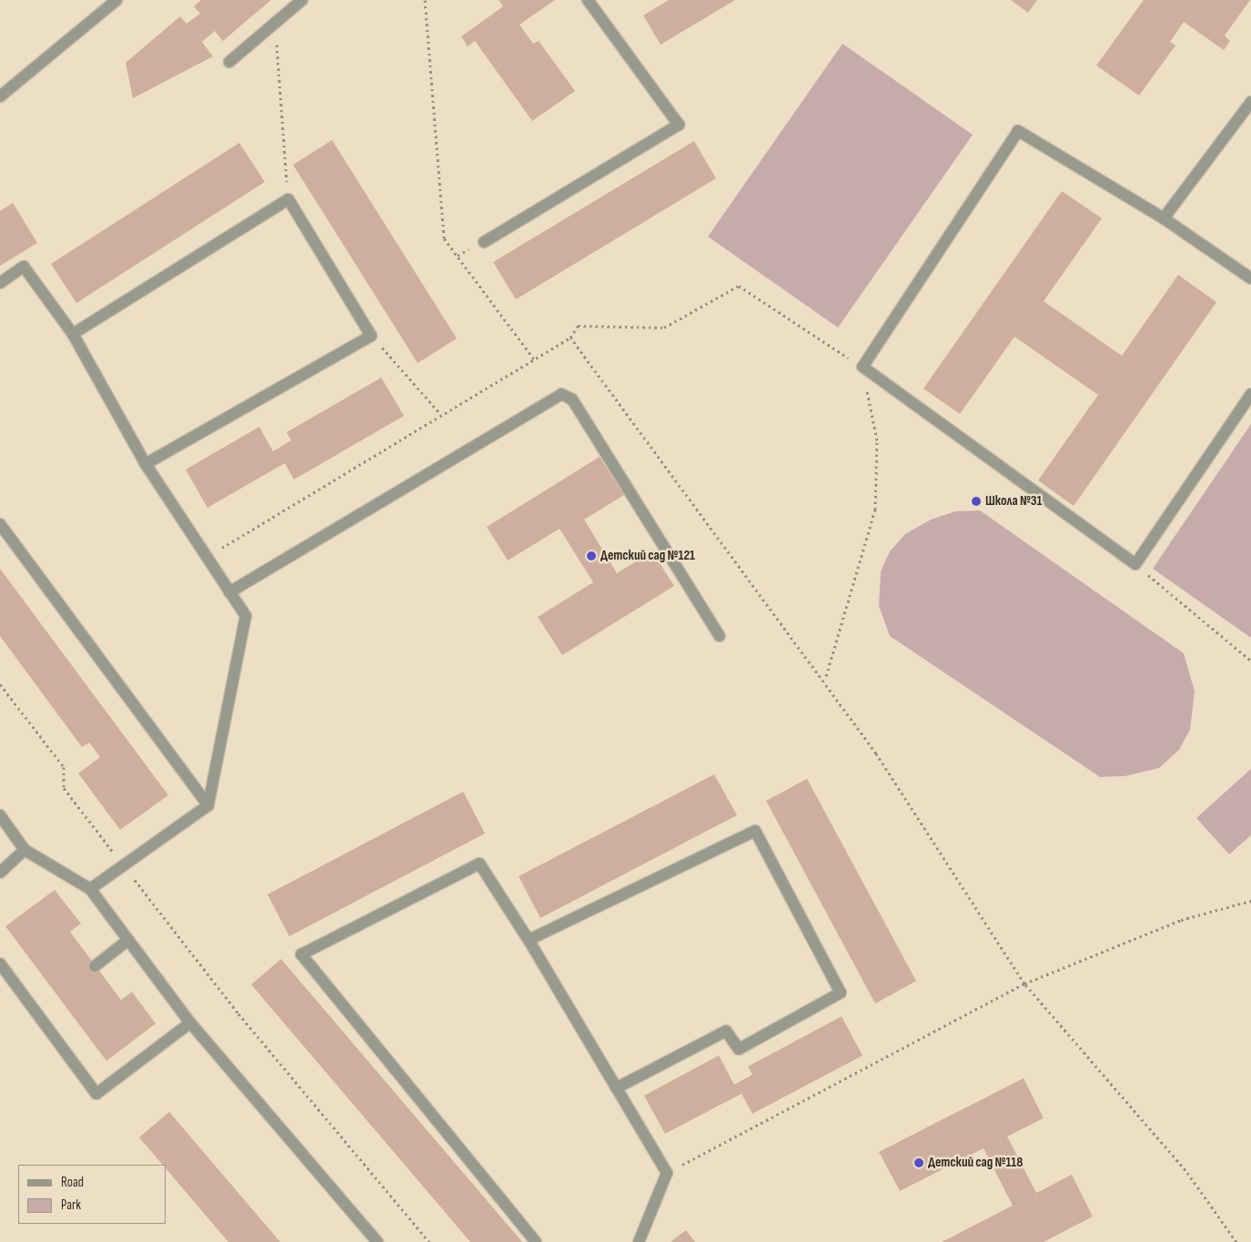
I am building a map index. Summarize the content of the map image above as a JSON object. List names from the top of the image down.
{
  "places": ["Школа №31", "Детский сад №121", "Детский сад №118"],
  "legend": ["Road", "Park"]
}
